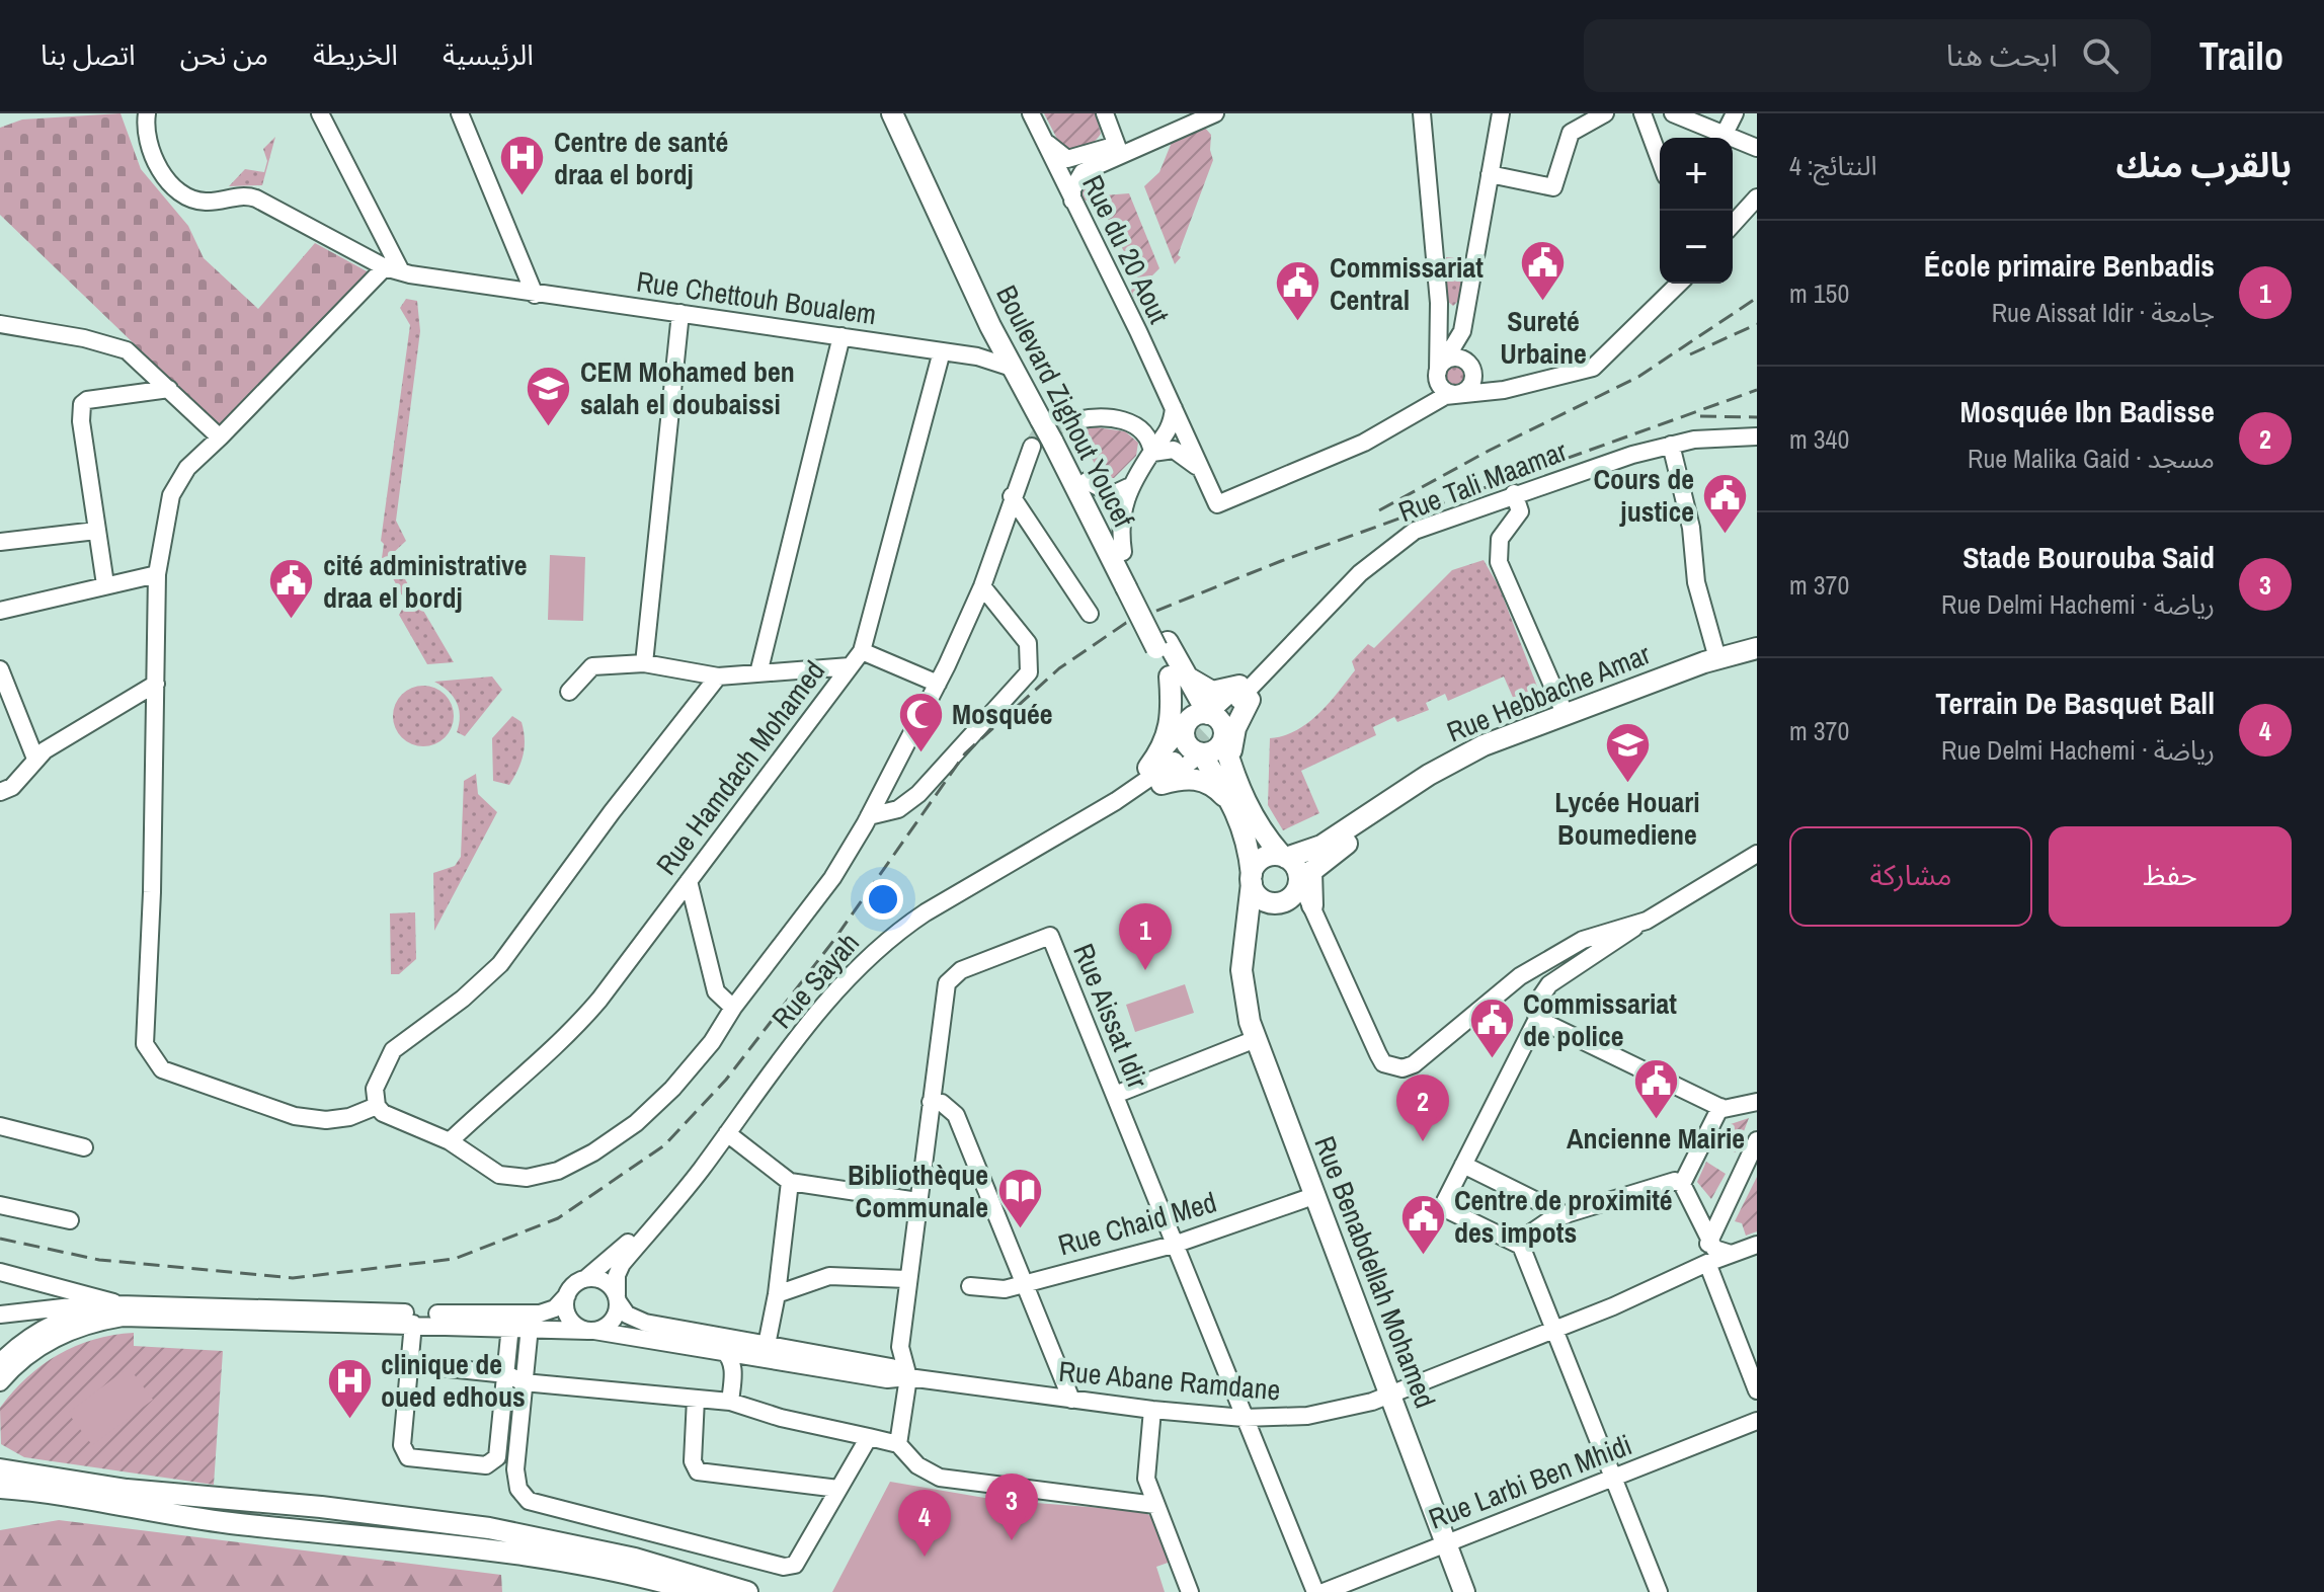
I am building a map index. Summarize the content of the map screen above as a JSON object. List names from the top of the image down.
{
  "streets": {
    "main road": ["Boulevard Zighout Youcef", "Rue Hebbache Amar", "Rue Benabdellah Mohamed"],
    "street": [
      "Rue du 20 Aout",
      "Rue Chettouh Boualem",
      "Rue Tali Maamar",
      "Rue Hamdach Mohamed",
      "Rue Sayah",
      "Rue Aissat Idir",
      "Rue Chaid Med",
      "Rue Abane Ramdane",
      "Rue Larbi Ben Mhidi"
    ]
  },
  "crossings": [
    ["Rue Chettouh Boualem", "Boulevard Zighout Youcef"],
    ["Rue Chettouh Boualem", "Rue Hamdach Mohamed"],
    ["Rue Hebbache Amar", "Rue Benabdellah Mohamed"],
    ["Rue Sayah", "Rue Abane Ramdane"],
    ["Rue Aissat Idir", "Rue Chaid Med"],
    ["Rue Aissat Idir", "Rue Abane Ramdane"],
    ["Rue Chaid Med", "Rue Benabdellah Mohamed"],
    ["Rue Benabdellah Mohamed", "Rue Abane Ramdane"],
    ["Rue Benabdellah Mohamed", "Rue Larbi Ben Mhidi"]
  ],
  "places": {
    "hospital": ["Centre de santé draa el bordj", "clinique de oued edhous"],
    "public building": [
      "Sureté Urbaine",
      "Commissariat Central",
      "Cours de justice",
      "cité administrative draa el bordj",
      "Commissariat de police",
      "Ancienne Mairie",
      "Centre de proximité des impots"
    ],
    "school or university": ["CEM Mohamed ben salah el doubaissi", "Lycée Houari Boumediene"],
    "mosque": ["Mosquée"],
    "library": ["Bibliothèque Communale"]
  },
  "page": {
    "header": "Trailo",
    "search": "ابحث هنا",
    "nav": [
      "الرئيسية",
      "الخريطة",
      "من نحن",
      "اتصل بنا"
    ],
    "heading": ["بالقرب منك", "النتائج: 4"],
    "map_buttons": ["+", "−"],
    "list": [
      {
        "mark": "1",
        "name": "École primaire Benbadis",
        "note": "جامعة · Rue Aissat Idir",
        "value": "150 m"
      },
      {
        "mark": "2",
        "name": "Mosquée Ibn Badisse",
        "note": "مسجد · Rue Malika Gaid",
        "value": "340 m"
      },
      {
        "mark": "3",
        "name": "Stade Bourouba Said",
        "note": "رياضة · Rue Delmi Hachemi",
        "value": "370 m"
      },
      {
        "mark": "4",
        "name": "Terrain De Basquet Ball",
        "note": "رياضة · Rue Delmi Hachemi",
        "value": "370 m"
      }
    ],
    "buttons": ["حفظ", "مشاركة"],
    "pins": [
      "1",
      "2",
      "3",
      "4"
    ]
  }
}
